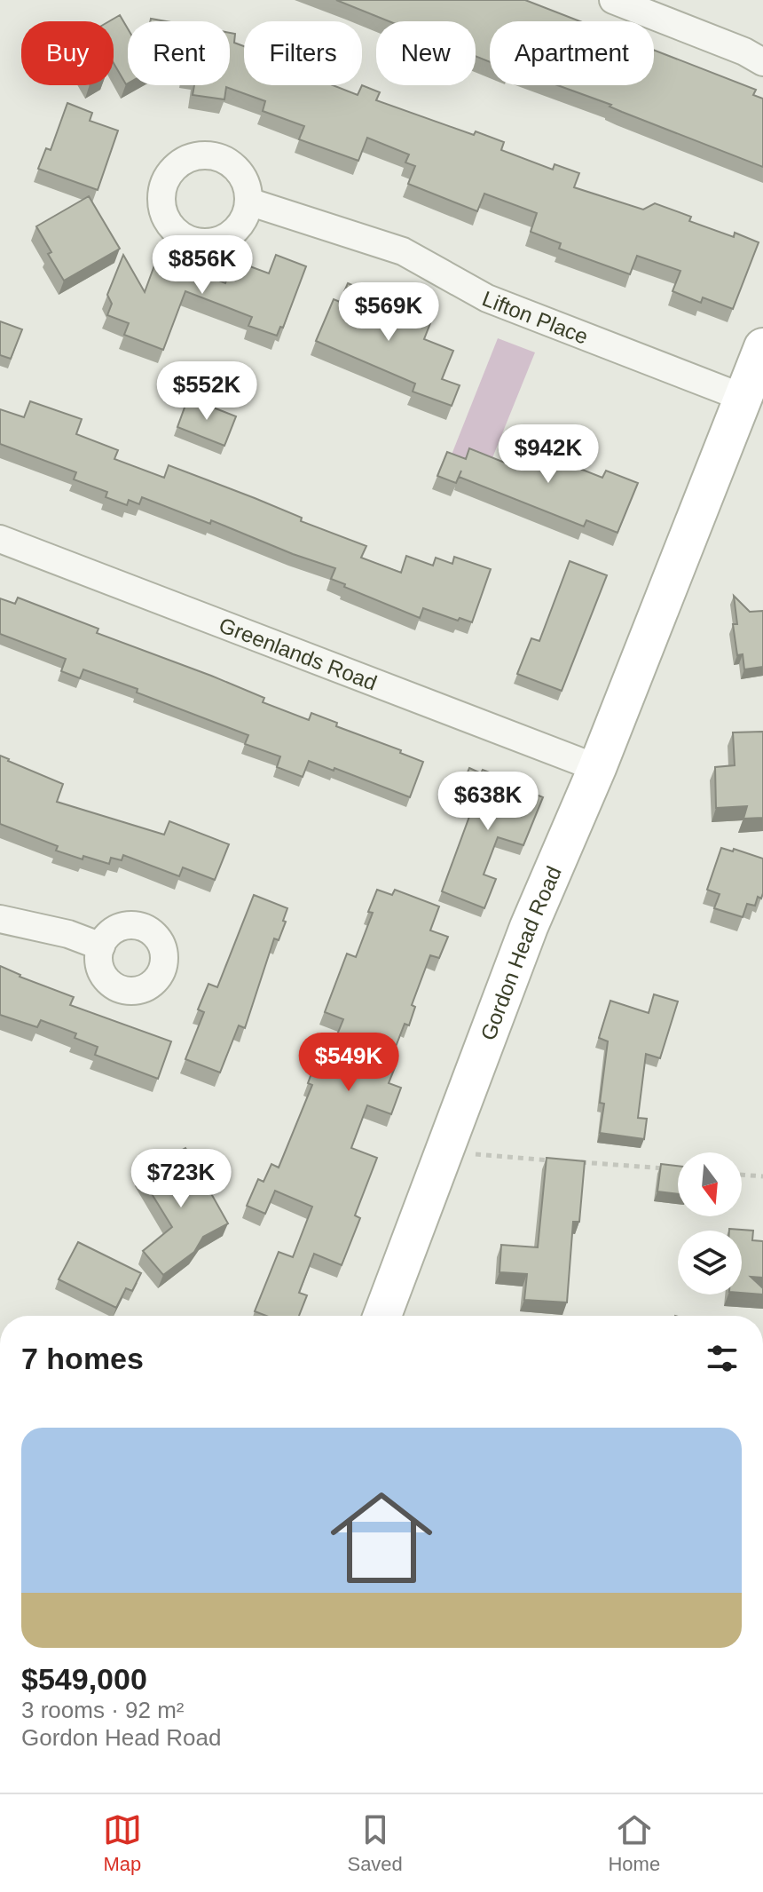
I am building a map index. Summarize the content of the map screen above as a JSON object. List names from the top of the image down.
{
  "streets": {
    "main road": ["Gordon Head Road"],
    "street": ["Lifton Place", "Greenlands Road"]
  },
  "crossings": [
    ["Lifton Place", "Gordon Head Road"],
    ["Greenlands Road", "Gordon Head Road"]
  ],
  "north": "bottom",
  "page": {
    "chip": [
      "Buy",
      "Rent",
      "Filters",
      "New",
      "Apartment"
    ],
    "price": [
      "$856K",
      "$569K",
      "$552K",
      "$942K",
      "$638K",
      "$549K",
      "$723K"
    ],
    "heading": "7 homes",
    "list": [
      {
        "name": "$549,000",
        "note": "3 rooms · 92 m² · Gordon Head Road"
      }
    ],
    "tabs": ["Map", "Saved", "Home"]
  }
}
